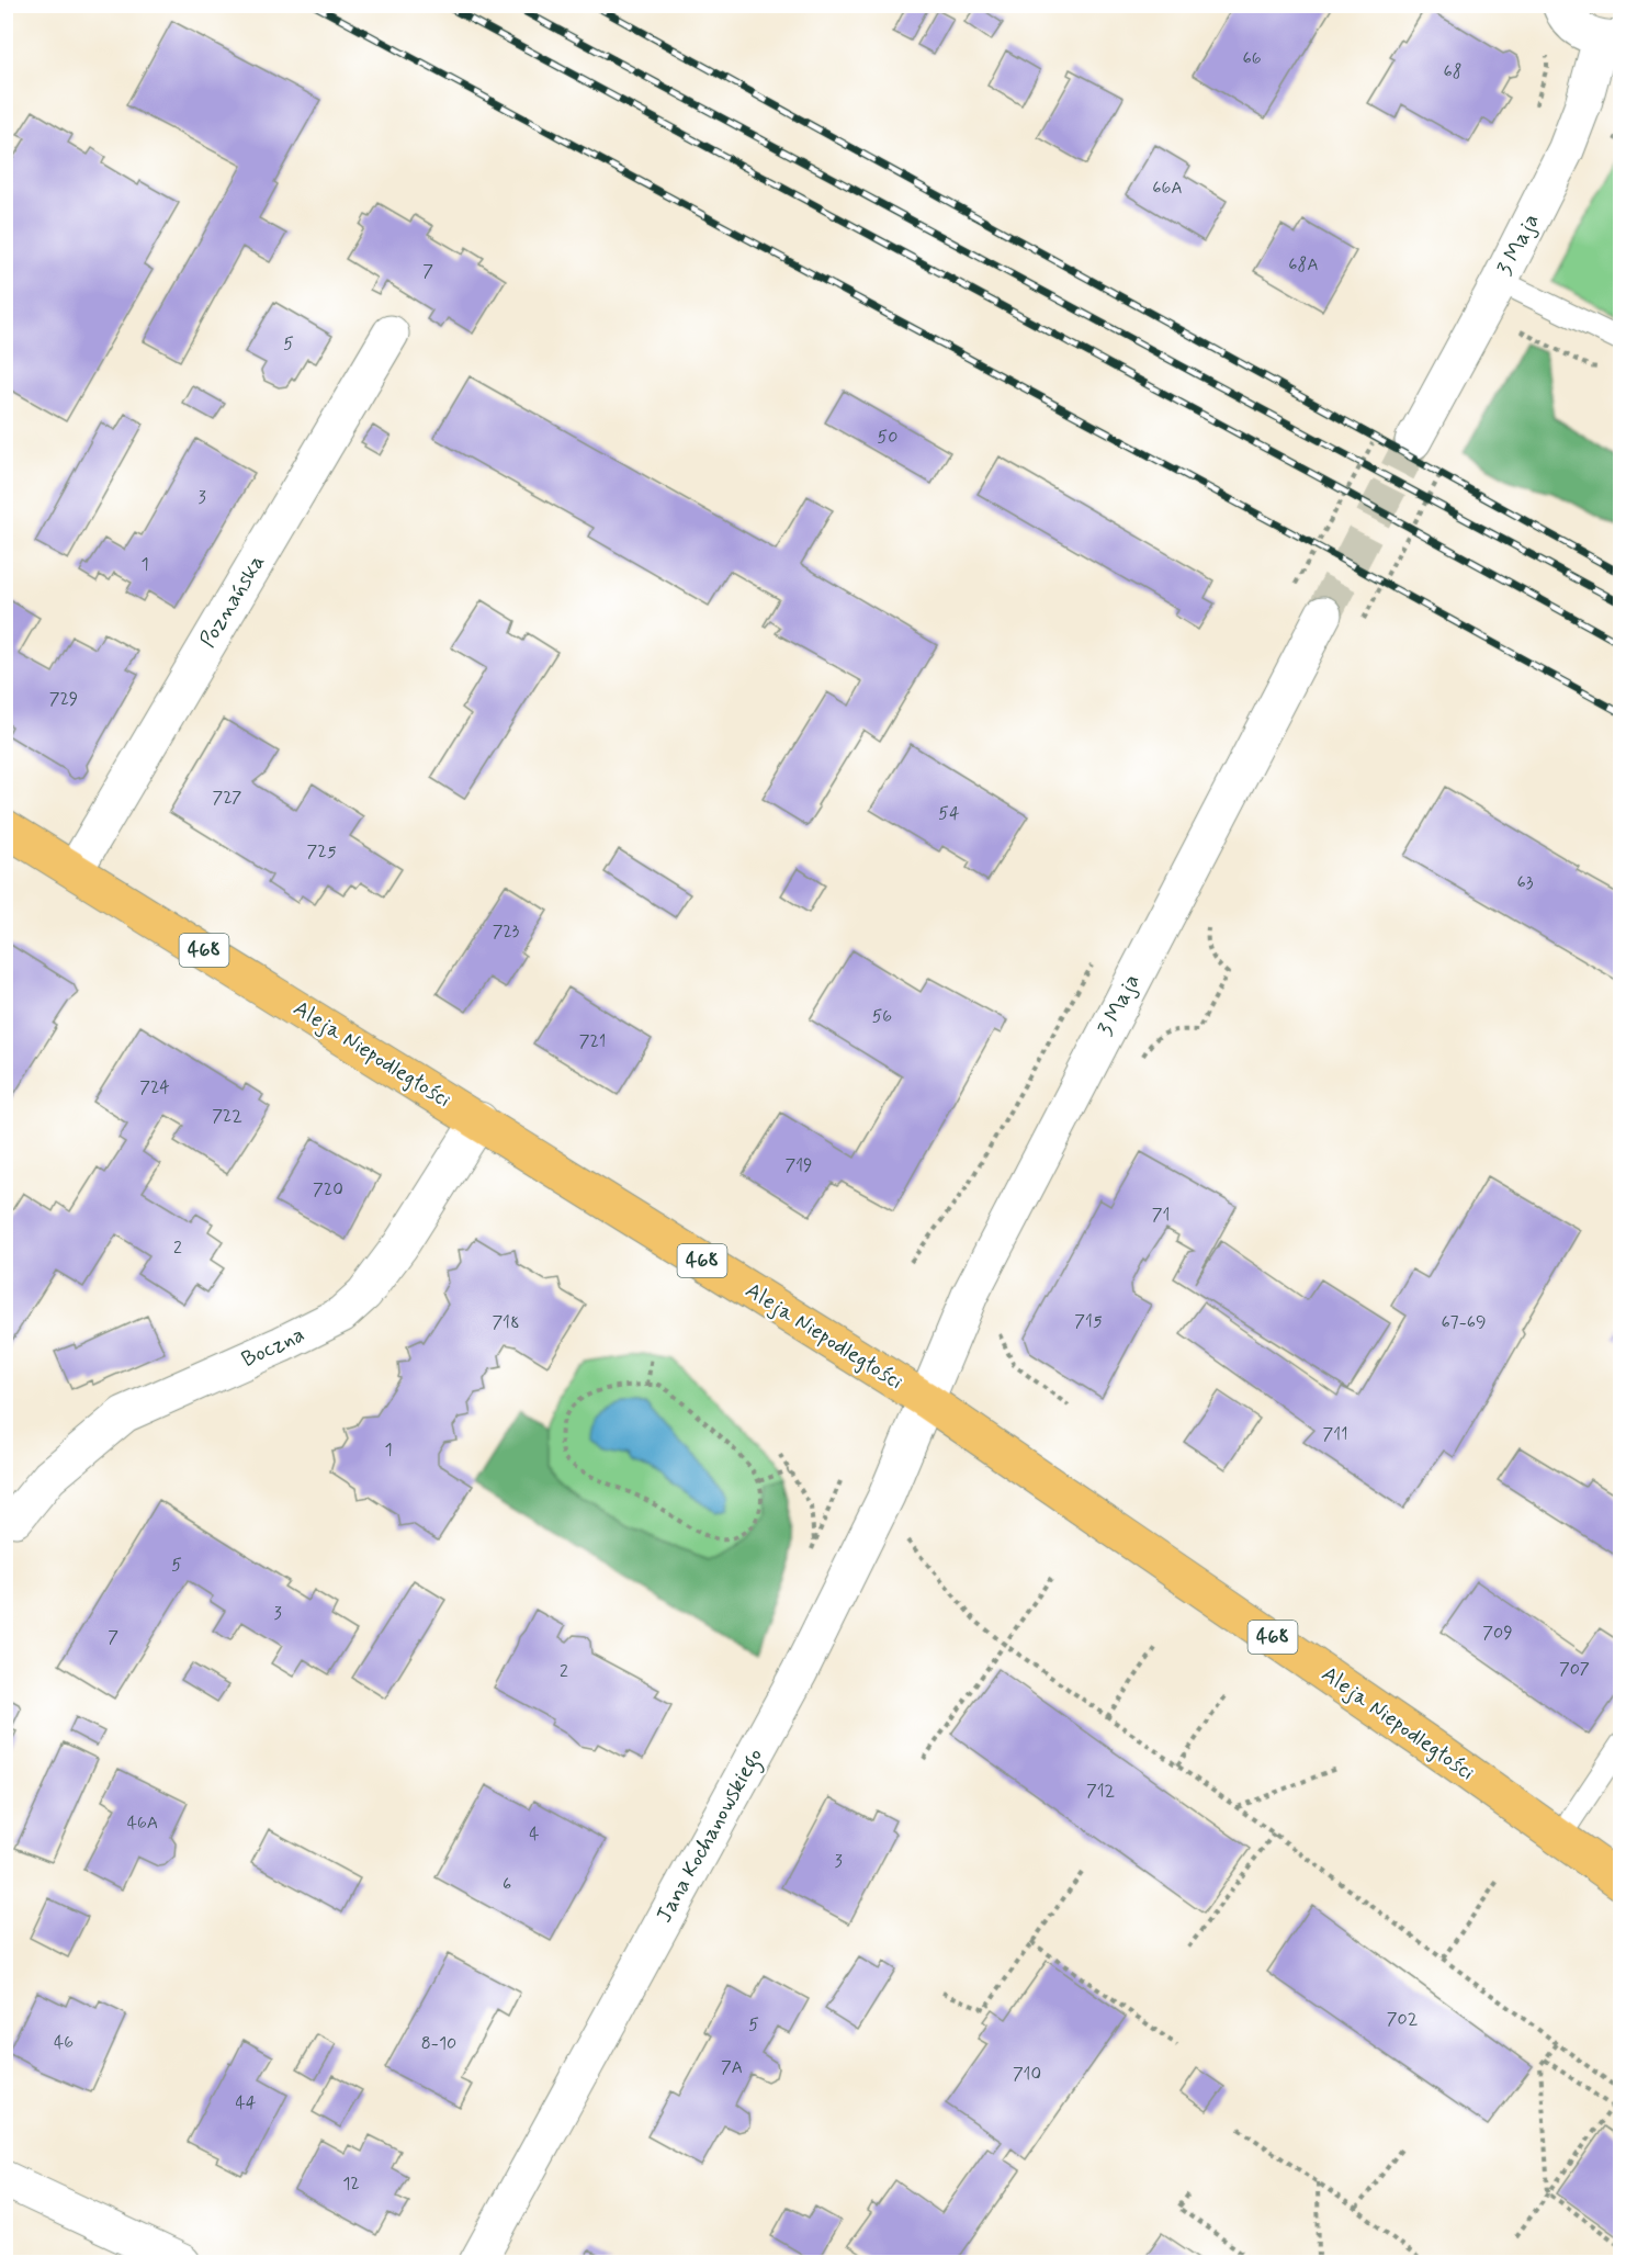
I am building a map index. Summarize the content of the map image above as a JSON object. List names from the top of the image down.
{
  "streets": {
    "main road": ["468", "Aleja Niepodległości"],
    "street": [
      "3 Maja",
      "Poznańska",
      "Boczna",
      "Jana Kochanowskiego"
    ]
  },
  "crossings": [
    ["3 Maja", "Aleja Niepodległości"],
    ["3 Maja", "Jana Kochanowskiego"],
    ["Poznańska", "Aleja Niepodległości"],
    ["Aleja Niepodległości", "Boczna"],
    ["Aleja Niepodległości", "Jana Kochanowskiego"]
  ],
  "house_numbers": [
    "66",
    "68",
    "66A",
    "68A",
    "7",
    "5",
    "50",
    "3",
    "1",
    "729",
    "727",
    "54",
    "725",
    "63",
    "723",
    "56",
    "721",
    "724",
    "722",
    "719",
    "720",
    "71",
    "2",
    "715",
    "718",
    "67-69",
    "711",
    "1",
    "5",
    "3",
    "709",
    "7",
    "707",
    "2",
    "712",
    "46A",
    "4",
    "3",
    "6",
    "702",
    "5",
    "46",
    "8-10",
    "7A",
    "710",
    "44",
    "12"
  ]
}
